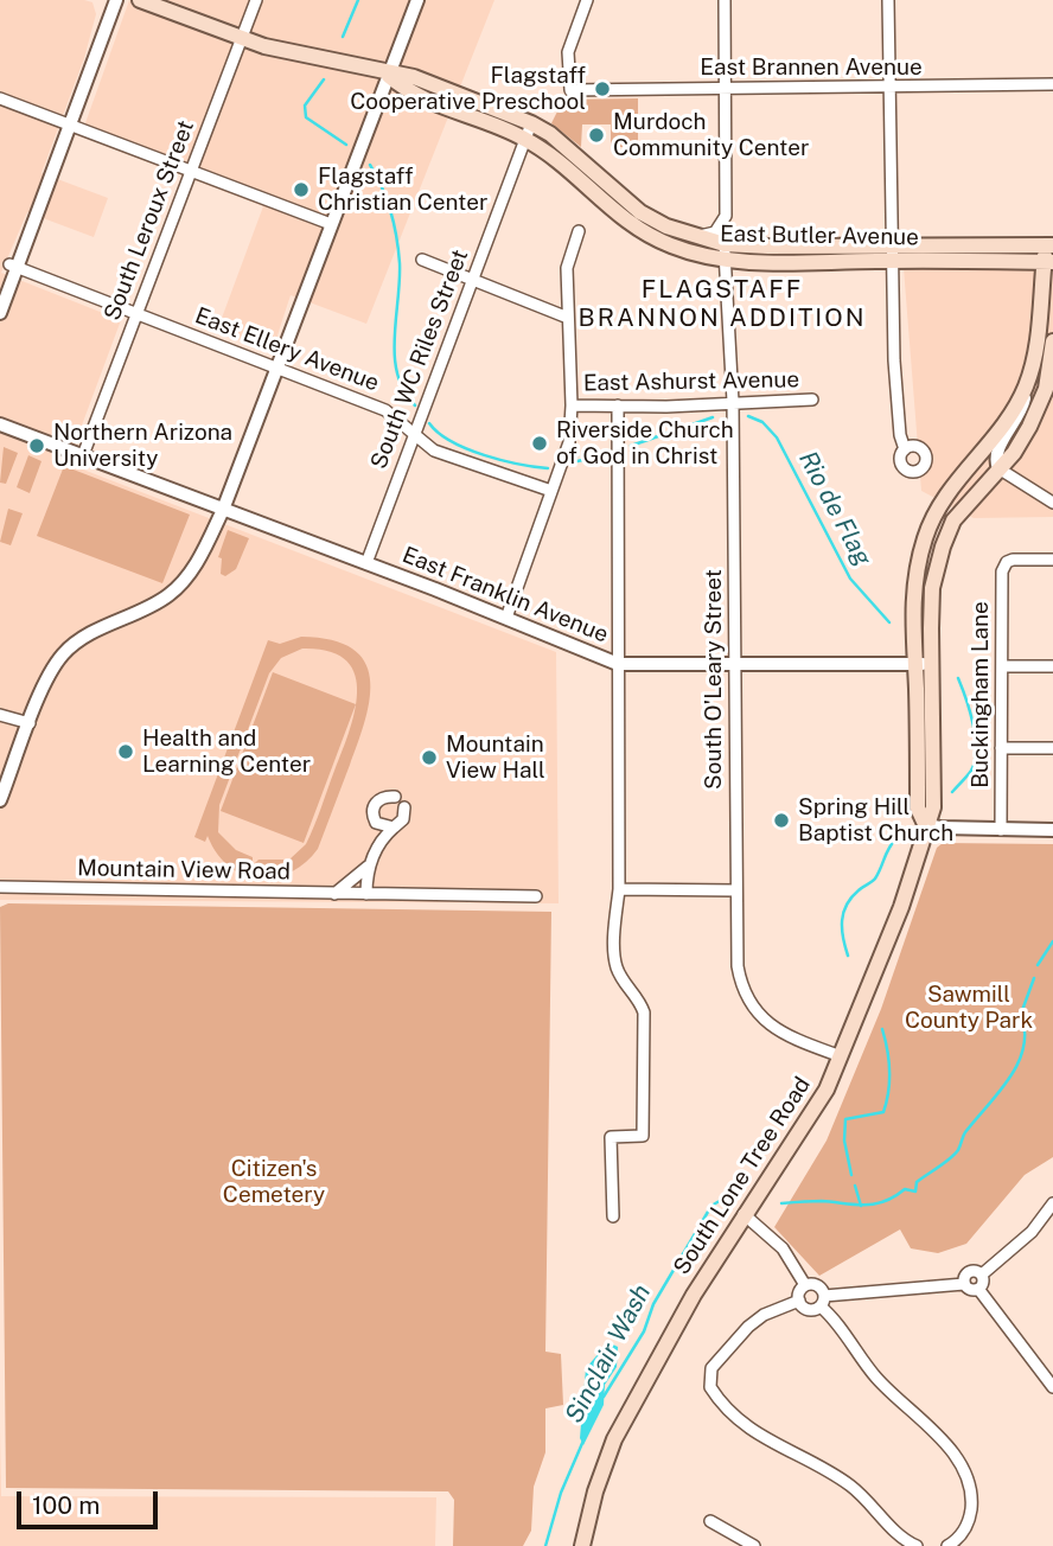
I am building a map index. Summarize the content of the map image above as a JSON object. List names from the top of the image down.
{
  "streets": {
    "main road": ["East Butler Avenue", "South Lone Tree Road"],
    "street": [
      "East Brannen Avenue",
      "South Leroux Street",
      "East Ellery Avenue",
      "South WC Riles Street",
      "East Ashurst Avenue",
      "East Franklin Avenue",
      "South O'Leary Street",
      "Buckingham Lane",
      "Mountain View Road"
    ]
  },
  "crossings": [
    ["South Leroux Street", "East Butler Avenue"],
    ["South Leroux Street", "East Ellery Avenue"],
    ["South Leroux Street", "East Franklin Avenue"],
    ["East Butler Avenue", "South WC Riles Street"],
    ["East Butler Avenue", "South O'Leary Street"],
    ["East Butler Avenue", "South Lone Tree Road"],
    ["East Ellery Avenue", "South WC Riles Street"],
    ["South WC Riles Street", "East Franklin Avenue"],
    ["East Ashurst Avenue", "South O'Leary Street"],
    ["East Franklin Avenue", "South O'Leary Street"],
    ["East Franklin Avenue", "South Lone Tree Road"],
    ["South O'Leary Street", "South Lone Tree Road"]
  ],
  "districts": ["FLAGSTAFF BRANNON ADDITION"],
  "water": ["Rio de Flag", "Sinclair Wash"],
  "parks": ["Sawmill County Park", "Citizen's Cemetery"],
  "places": [
    "Flagstaff Cooperative Preschool",
    "Murdoch Community Center",
    "Flagstaff Christian Center",
    "Riverside Church of God in Christ",
    "Northern Arizona University",
    "Health and Learning Center",
    "Mountain View Hall",
    "Spring Hill Baptist Church"
  ],
  "scale_bar": "100 m"
}
